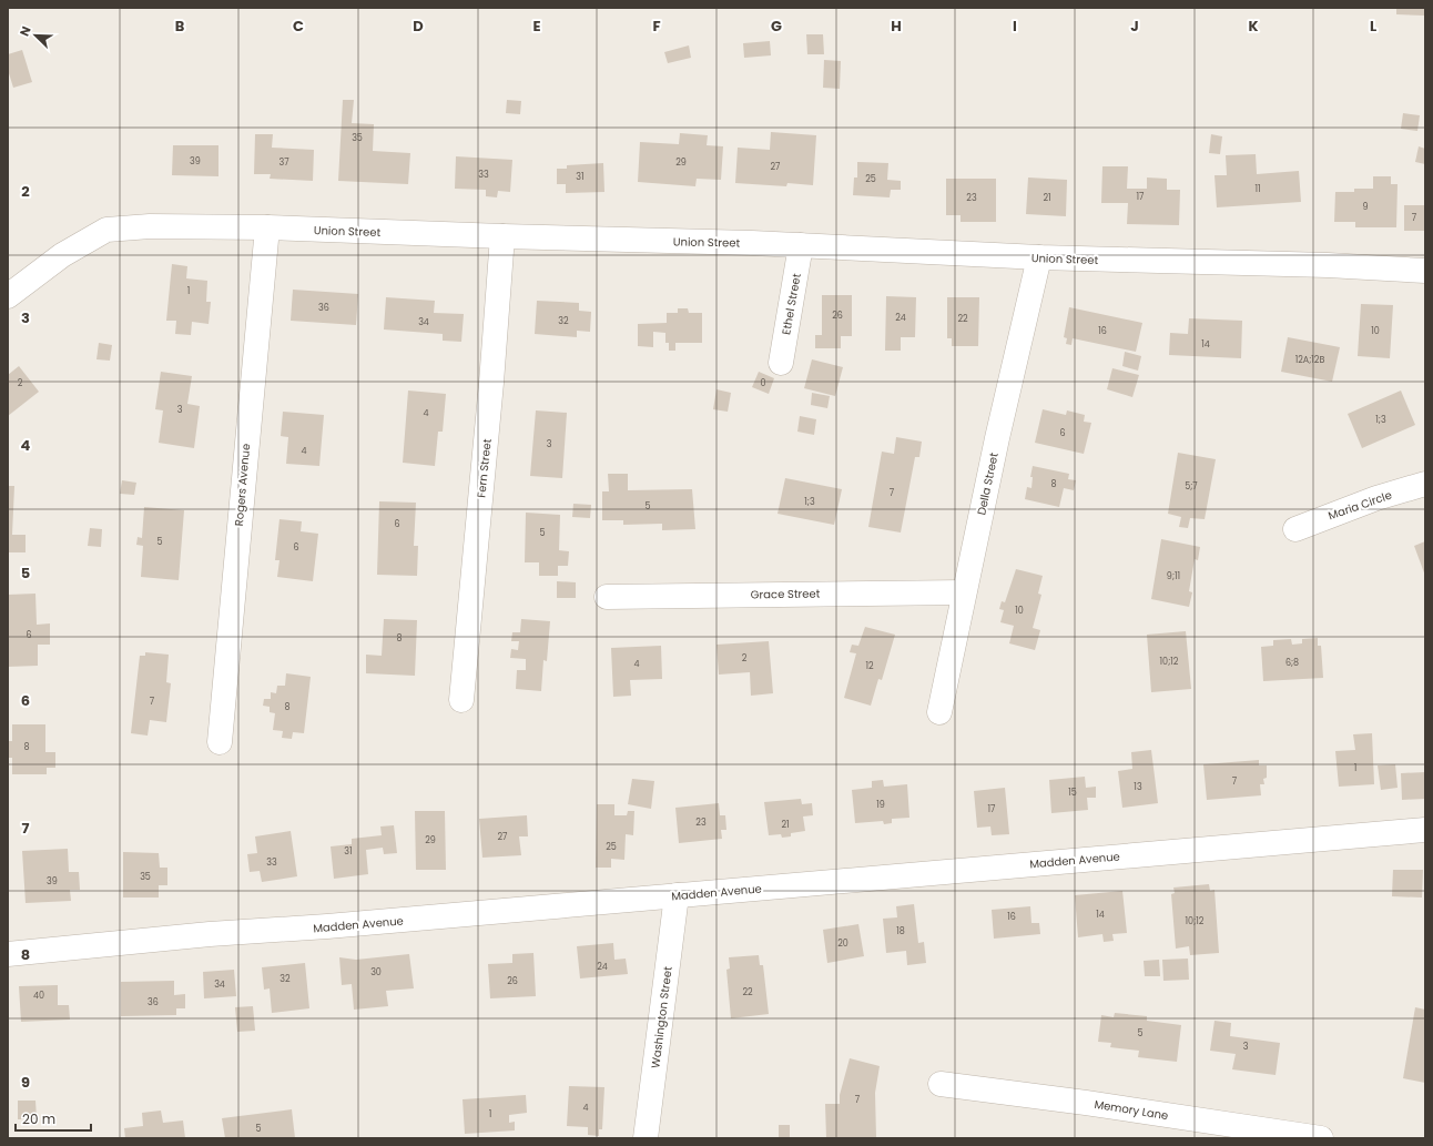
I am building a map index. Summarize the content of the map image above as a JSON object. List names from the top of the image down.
{
  "streets": {
    "street": [
      "Union Street",
      "Ethel Street",
      "Fern Street",
      "Della Street",
      "Rogers Avenue",
      "Maria Circle",
      "Grace Street",
      "Madden Avenue",
      "Washington Street",
      "Memory Lane"
    ]
  },
  "crossings": [
    ["Union Street", "Ethel Street"],
    ["Union Street", "Fern Street"],
    ["Union Street", "Della Street"],
    ["Union Street", "Rogers Avenue"],
    ["Della Street", "Grace Street"],
    ["Madden Avenue", "Washington Street"]
  ],
  "house_numbers": [
    "35",
    "39",
    "37",
    "29",
    "27",
    "33",
    "31",
    "25",
    "11",
    "17",
    "23",
    "21",
    "9",
    "7",
    "1",
    "36",
    "26",
    "24",
    "22",
    "32",
    "34",
    "16",
    "10",
    "14",
    "12A;12B",
    "2",
    "0",
    "3",
    "4",
    "1;3",
    "6",
    "3",
    "4",
    "8",
    "5;7",
    "7",
    "1;3",
    "5",
    "6",
    "5",
    "5",
    "6",
    "9;11",
    "10",
    "6",
    "8",
    "2",
    "10;12",
    "6;8",
    "4",
    "12",
    "7",
    "8",
    "8",
    "1",
    "7",
    "13",
    "15",
    "19",
    "17",
    "23",
    "21",
    "27",
    "29",
    "25",
    "31",
    "33",
    "35",
    "39",
    "14",
    "16",
    "10;12",
    "18",
    "20",
    "24",
    "30",
    "32",
    "26",
    "34",
    "22",
    "40",
    "36",
    "5",
    "3",
    "7",
    "4",
    "1",
    "5"
  ],
  "scale_bar": "20 m",
  "north": "top left",
  "grid": {
    "columns": [
      "B",
      "C",
      "D",
      "E",
      "F",
      "G",
      "H",
      "I",
      "J",
      "K",
      "L"
    ],
    "rows": [
      "2",
      "3",
      "4",
      "5",
      "6",
      "7",
      "8",
      "9"
    ]
  }
}
